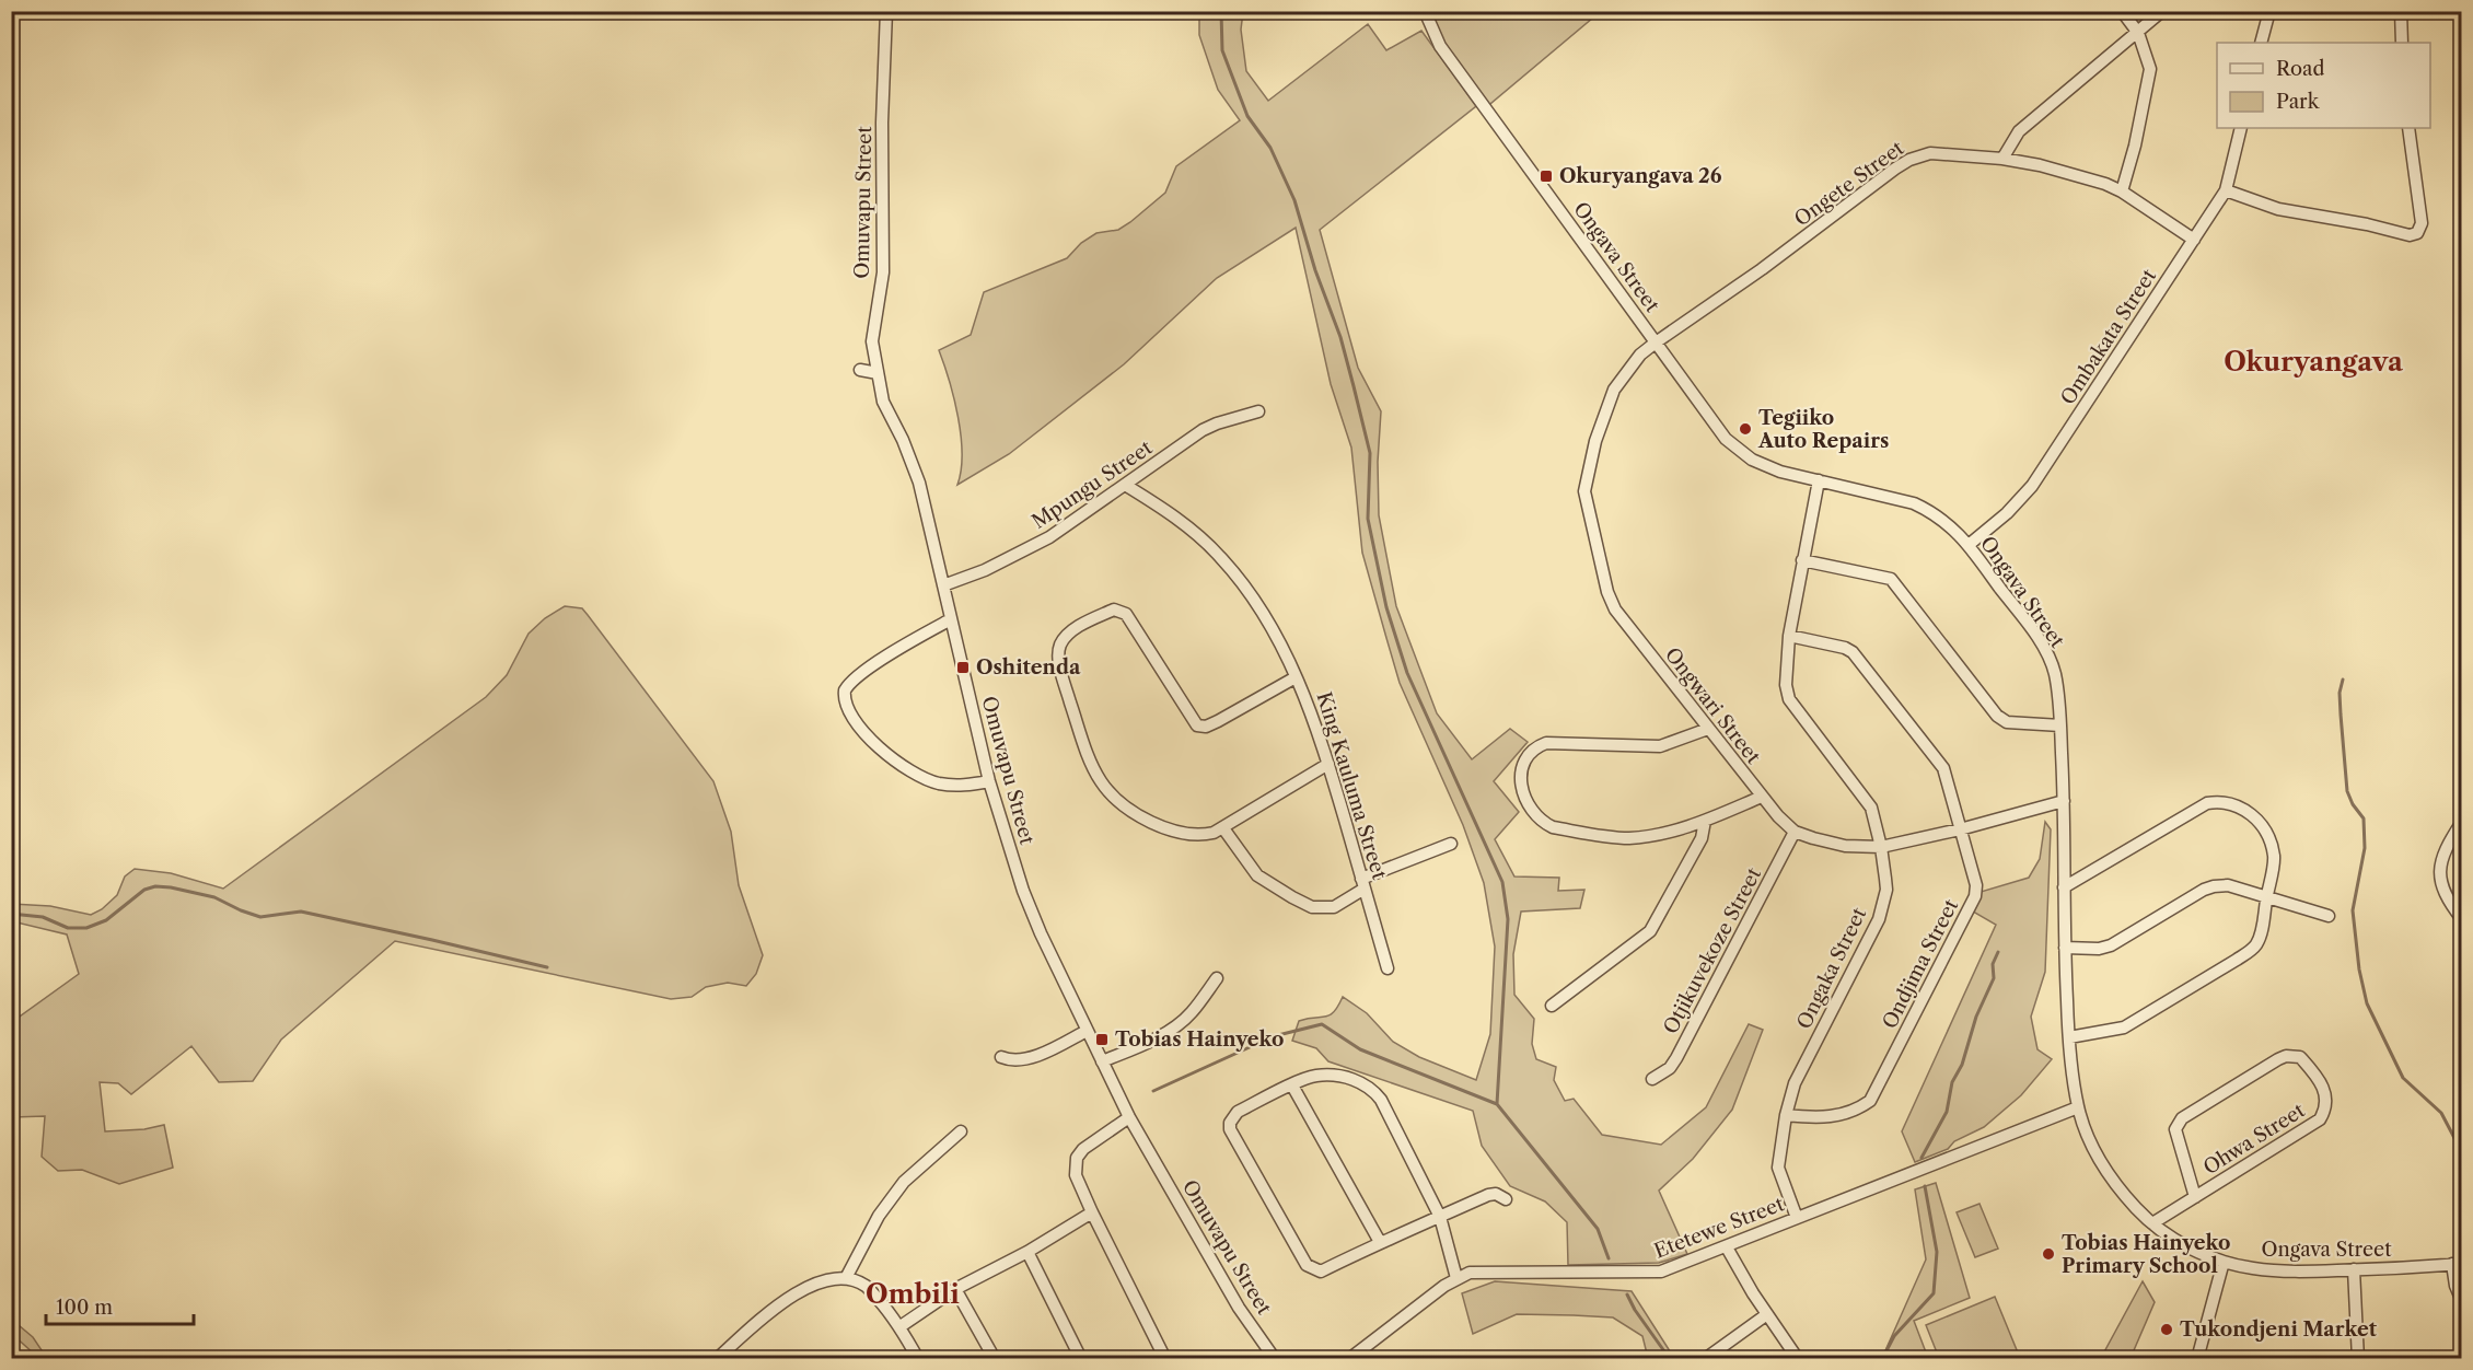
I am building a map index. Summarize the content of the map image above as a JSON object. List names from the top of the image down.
{
  "streets": {
    "street": [
      "Ongete Street",
      "Omuvapu Street",
      "Ongava Street",
      "Ombakata Street",
      "Mpungu Street",
      "Ongwari Street",
      "King Kauluma Street",
      "Otjikuvekoze Street",
      "Ondjima Street",
      "Ongaka Street",
      "Ohwa Street",
      "Etetewe Street"
    ]
  },
  "crossings": [
    ["Ongete Street", "Ongava Street"],
    ["Ongete Street", "Ombakata Street"],
    ["Ongete Street", "Ongwari Street"],
    ["Omuvapu Street", "Mpungu Street"],
    ["Ongava Street", "Ombakata Street"],
    ["Ongava Street", "Ongwari Street"],
    ["Ongava Street", "Ongaka Street"],
    ["Ongava Street", "Ohwa Street"],
    ["Ongava Street", "Etetewe Street"],
    ["Mpungu Street", "King Kauluma Street"],
    ["Ongwari Street", "Otjikuvekoze Street"],
    ["Ongwari Street", "Ondjima Street"],
    ["Ongwari Street", "Ongaka Street"],
    ["Ondjima Street", "Ongaka Street"],
    ["Ongaka Street", "Etetewe Street"]
  ],
  "districts": ["Okuryangava", "Ombili"],
  "places": {
    "transit": ["Okuryangava 26", "Oshitenda", "Tobias Hainyeko"],
    "other": ["Tegiiko Auto Repairs", "Tobias Hainyeko Primary School", "Tukondjeni Market"]
  },
  "legend": ["Road", "Park"],
  "scale_bar": "100 m"
}
